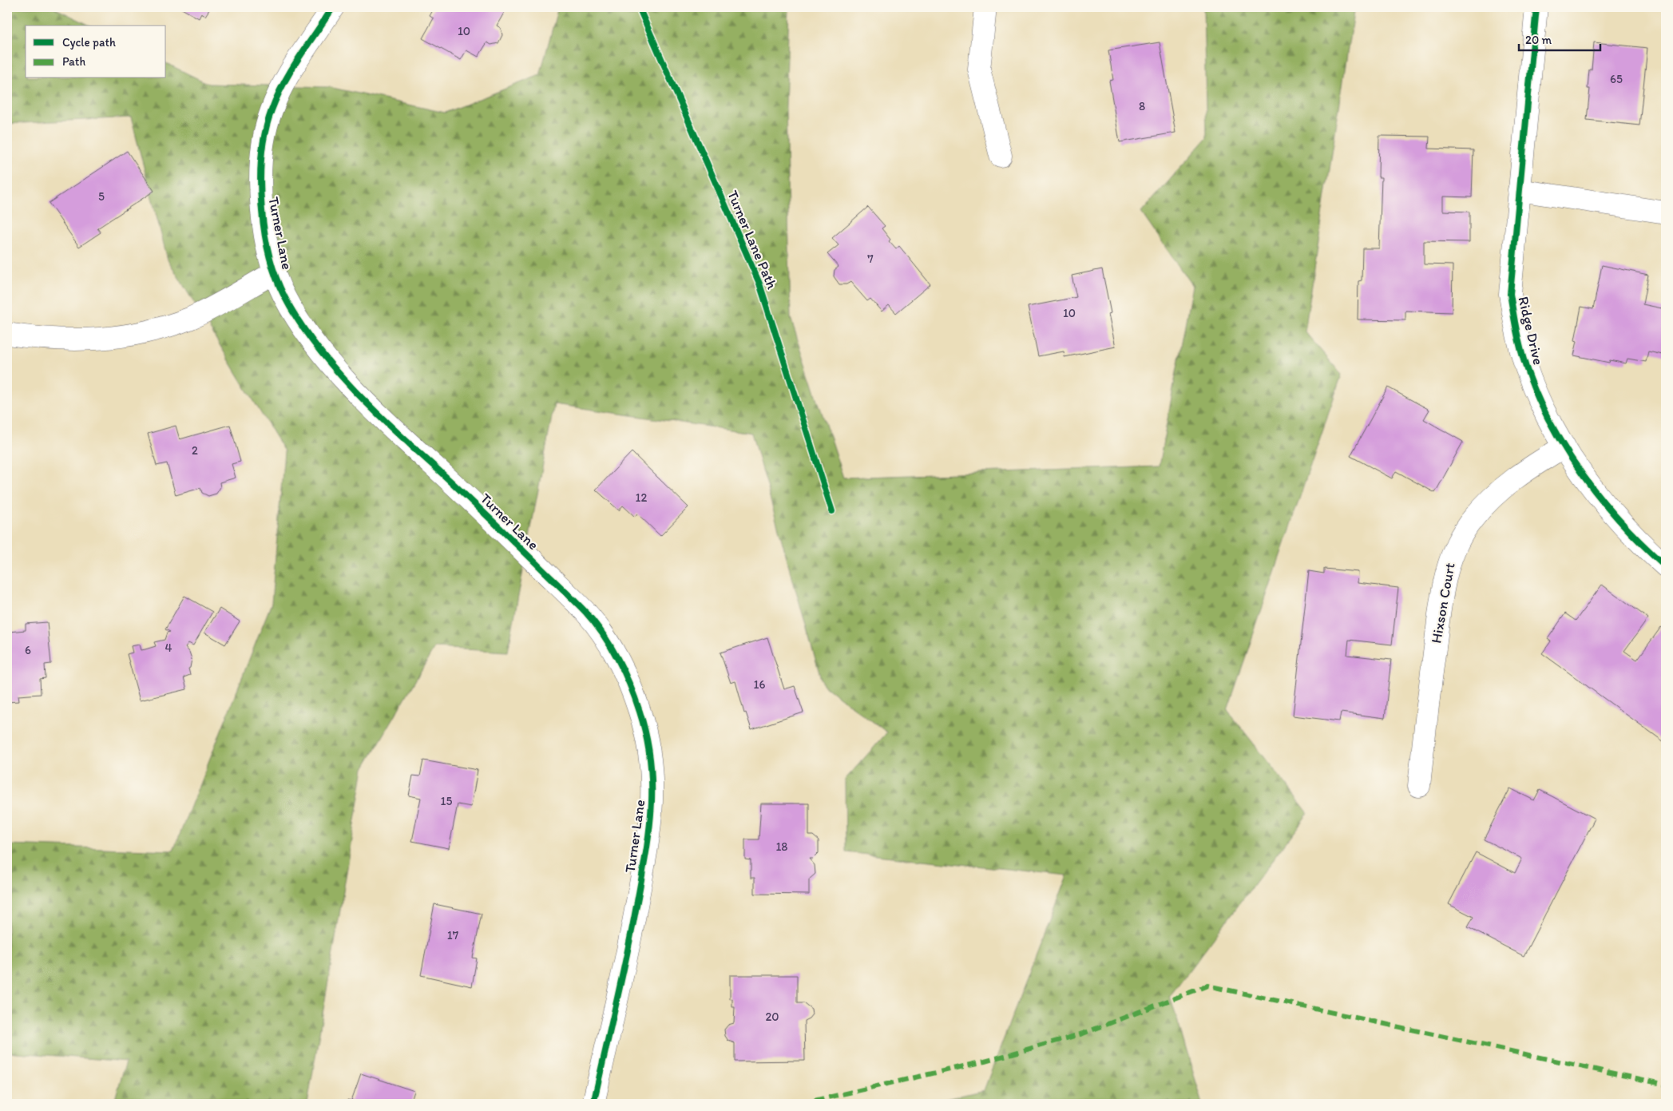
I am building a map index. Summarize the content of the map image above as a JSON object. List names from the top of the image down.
{
  "streets": {
    "street": ["Turner Lane", "Ridge Drive", "Hixson Court"],
    "cycle path": ["Turner Lane Path"]
  },
  "crossings": [
    ["Ridge Drive", "Hixson Court"]
  ],
  "house_numbers": [
    "10",
    "65",
    "8",
    "5",
    "7",
    "10",
    "2",
    "12",
    "4",
    "6",
    "16",
    "15",
    "18",
    "17",
    "20"
  ],
  "legend": ["Cycle path", "Path"],
  "scale_bar": "20 m"
}
